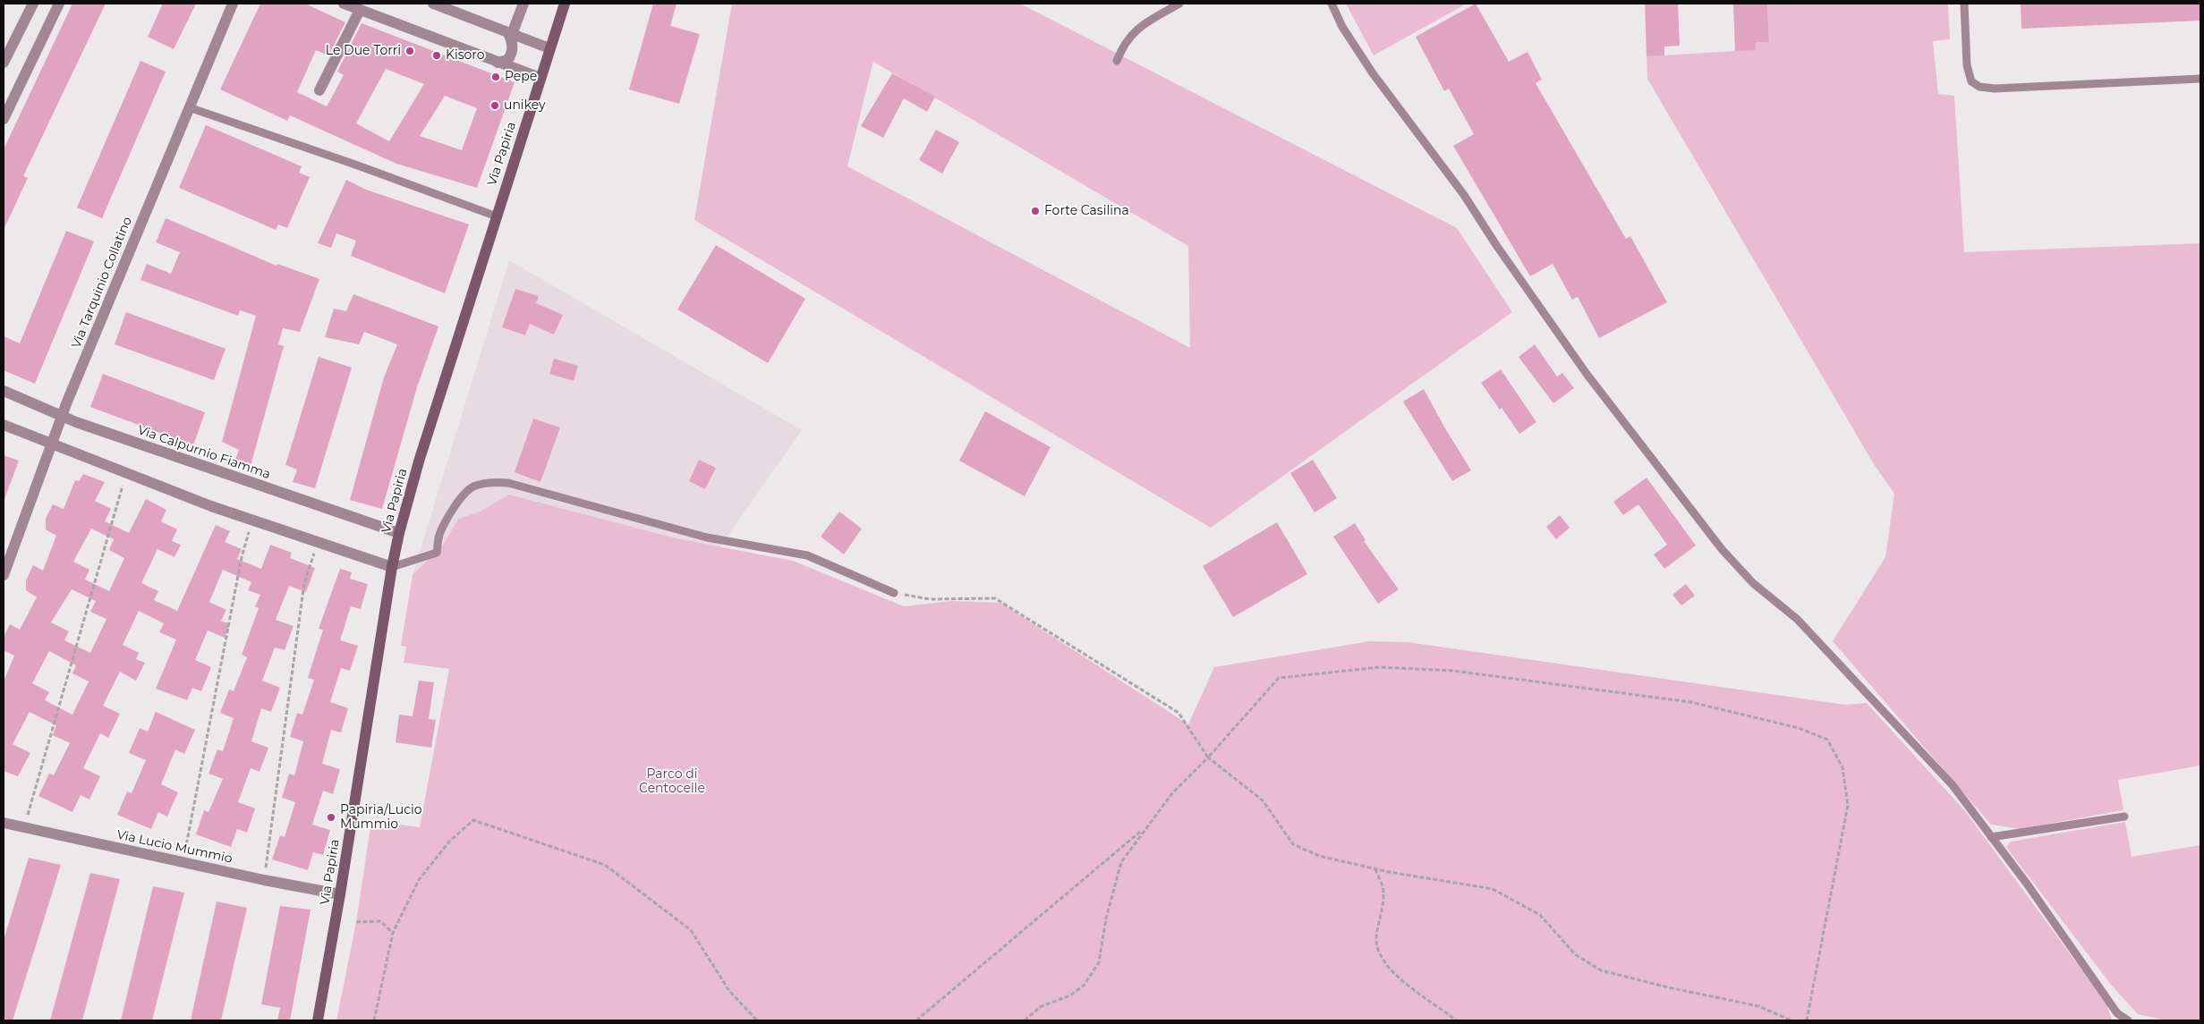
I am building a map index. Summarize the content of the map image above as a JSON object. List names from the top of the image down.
{
  "streets": {
    "street": [
      "Via Papiria",
      "Via Tarquinio Collatino",
      "Via Calpurnio Fiamma",
      "Via Lucio Mummio"
    ]
  },
  "crossings": [
    ["Via Papiria", "Via Calpurnio Fiamma"],
    ["Via Papiria", "Via Lucio Mummio"],
    ["Via Tarquinio Collatino", "Via Calpurnio Fiamma"]
  ],
  "parks": ["Parco di Centocelle"],
  "places": [
    "Le Due Torri",
    "Kisoro",
    "Pepe",
    "unikey",
    "Forte Casilina",
    "Papiria/Lucio Mummio"
  ]
}
